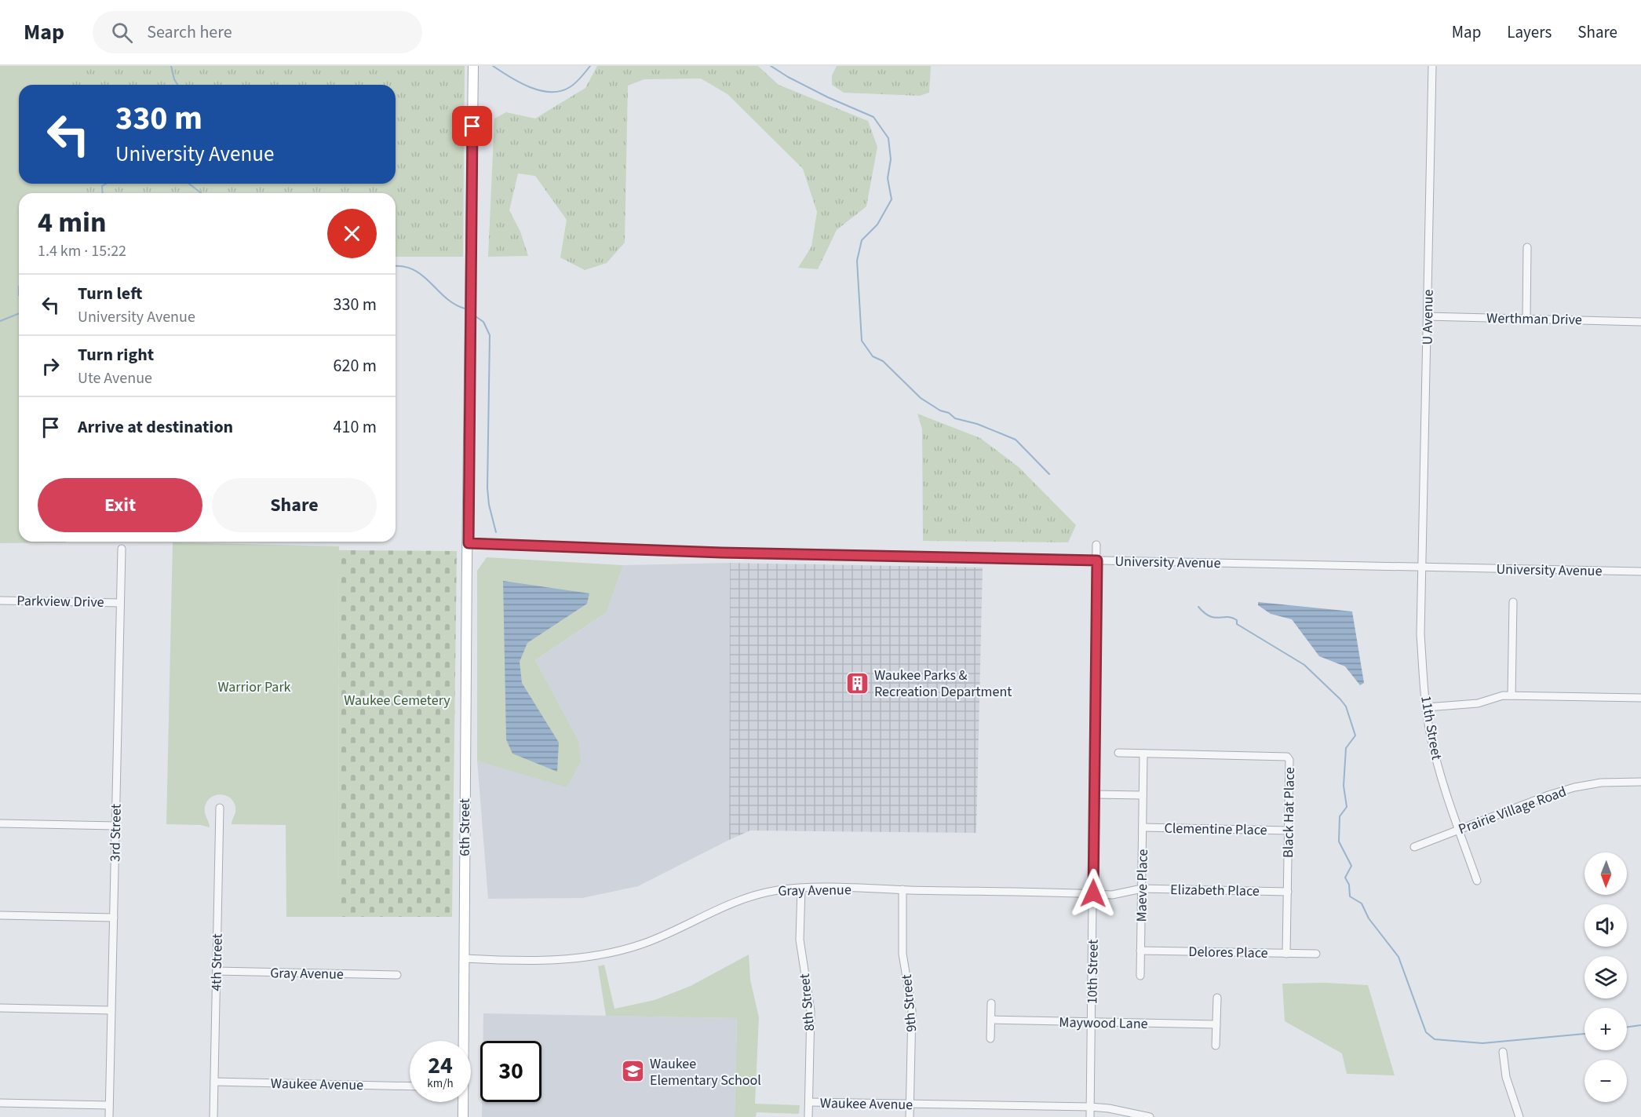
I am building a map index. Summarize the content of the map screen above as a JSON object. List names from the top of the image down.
{
  "streets": {
    "main road": ["6th Street"],
    "street": [
      "U Avenue",
      "Werthman Drive",
      "University Avenue",
      "Parkview Drive",
      "11th Street",
      "Prairie Village Road",
      "Black Hat Place",
      "Clementine Place",
      "3rd Street",
      "Maeve Place",
      "Gray Avenue",
      "Elizabeth Place",
      "Delores Place",
      "4th Street",
      "10th Street",
      "8th Street",
      "9th Street",
      "Maywood Lane",
      "Waukee Avenue"
    ]
  },
  "crossings": [
    ["U Avenue", "Werthman Drive"],
    ["U Avenue", "University Avenue"],
    ["U Avenue", "11th Street"],
    ["University Avenue", "11th Street"],
    ["University Avenue", "6th Street"],
    ["University Avenue", "10th Street"],
    ["Parkview Drive", "3rd Street"],
    ["11th Street", "Prairie Village Road"],
    ["Black Hat Place", "Clementine Place"],
    ["Black Hat Place", "Maeve Place"],
    ["Black Hat Place", "Elizabeth Place"],
    ["Black Hat Place", "Delores Place"],
    ["6th Street", "Gray Avenue"],
    ["Clementine Place", "Maeve Place"],
    ["Maeve Place", "Elizabeth Place"],
    ["Maeve Place", "Delores Place"],
    ["Gray Avenue", "Elizabeth Place"],
    ["Gray Avenue", "4th Street"],
    ["Gray Avenue", "10th Street"],
    ["Gray Avenue", "8th Street"],
    ["Gray Avenue", "9th Street"],
    ["Elizabeth Place", "10th Street"],
    ["4th Street", "Waukee Avenue"],
    ["10th Street", "Maywood Lane"],
    ["10th Street", "Waukee Avenue"],
    ["8th Street", "Waukee Avenue"],
    ["9th Street", "Waukee Avenue"]
  ],
  "parks": ["Warrior Park", "Waukee Cemetery"],
  "places": {
    "building": ["Waukee Parks & Recreation Department"],
    "school or university": ["Waukee Elementary School"]
  },
  "north": "bottom",
  "page": {
    "header": "Map",
    "search": "Search here",
    "nav": ["Map", "Layers", "Share"],
    "turn": ["330 m", "University Avenue"],
    "heading": ["4 min", "1.4 km · 15:22"],
    "list": [
      {
        "name": "Turn left",
        "note": "University Avenue",
        "value": "330 m"
      },
      {
        "name": "Turn right",
        "note": "Ute Avenue",
        "value": "620 m"
      },
      {
        "name": "Arrive at destination",
        "value": "410 m"
      }
    ],
    "buttons": ["Exit", "Share"],
    "map_buttons": ["+", "−"],
    "speed": "24 km/h",
    "limit": "30"
  }
}
